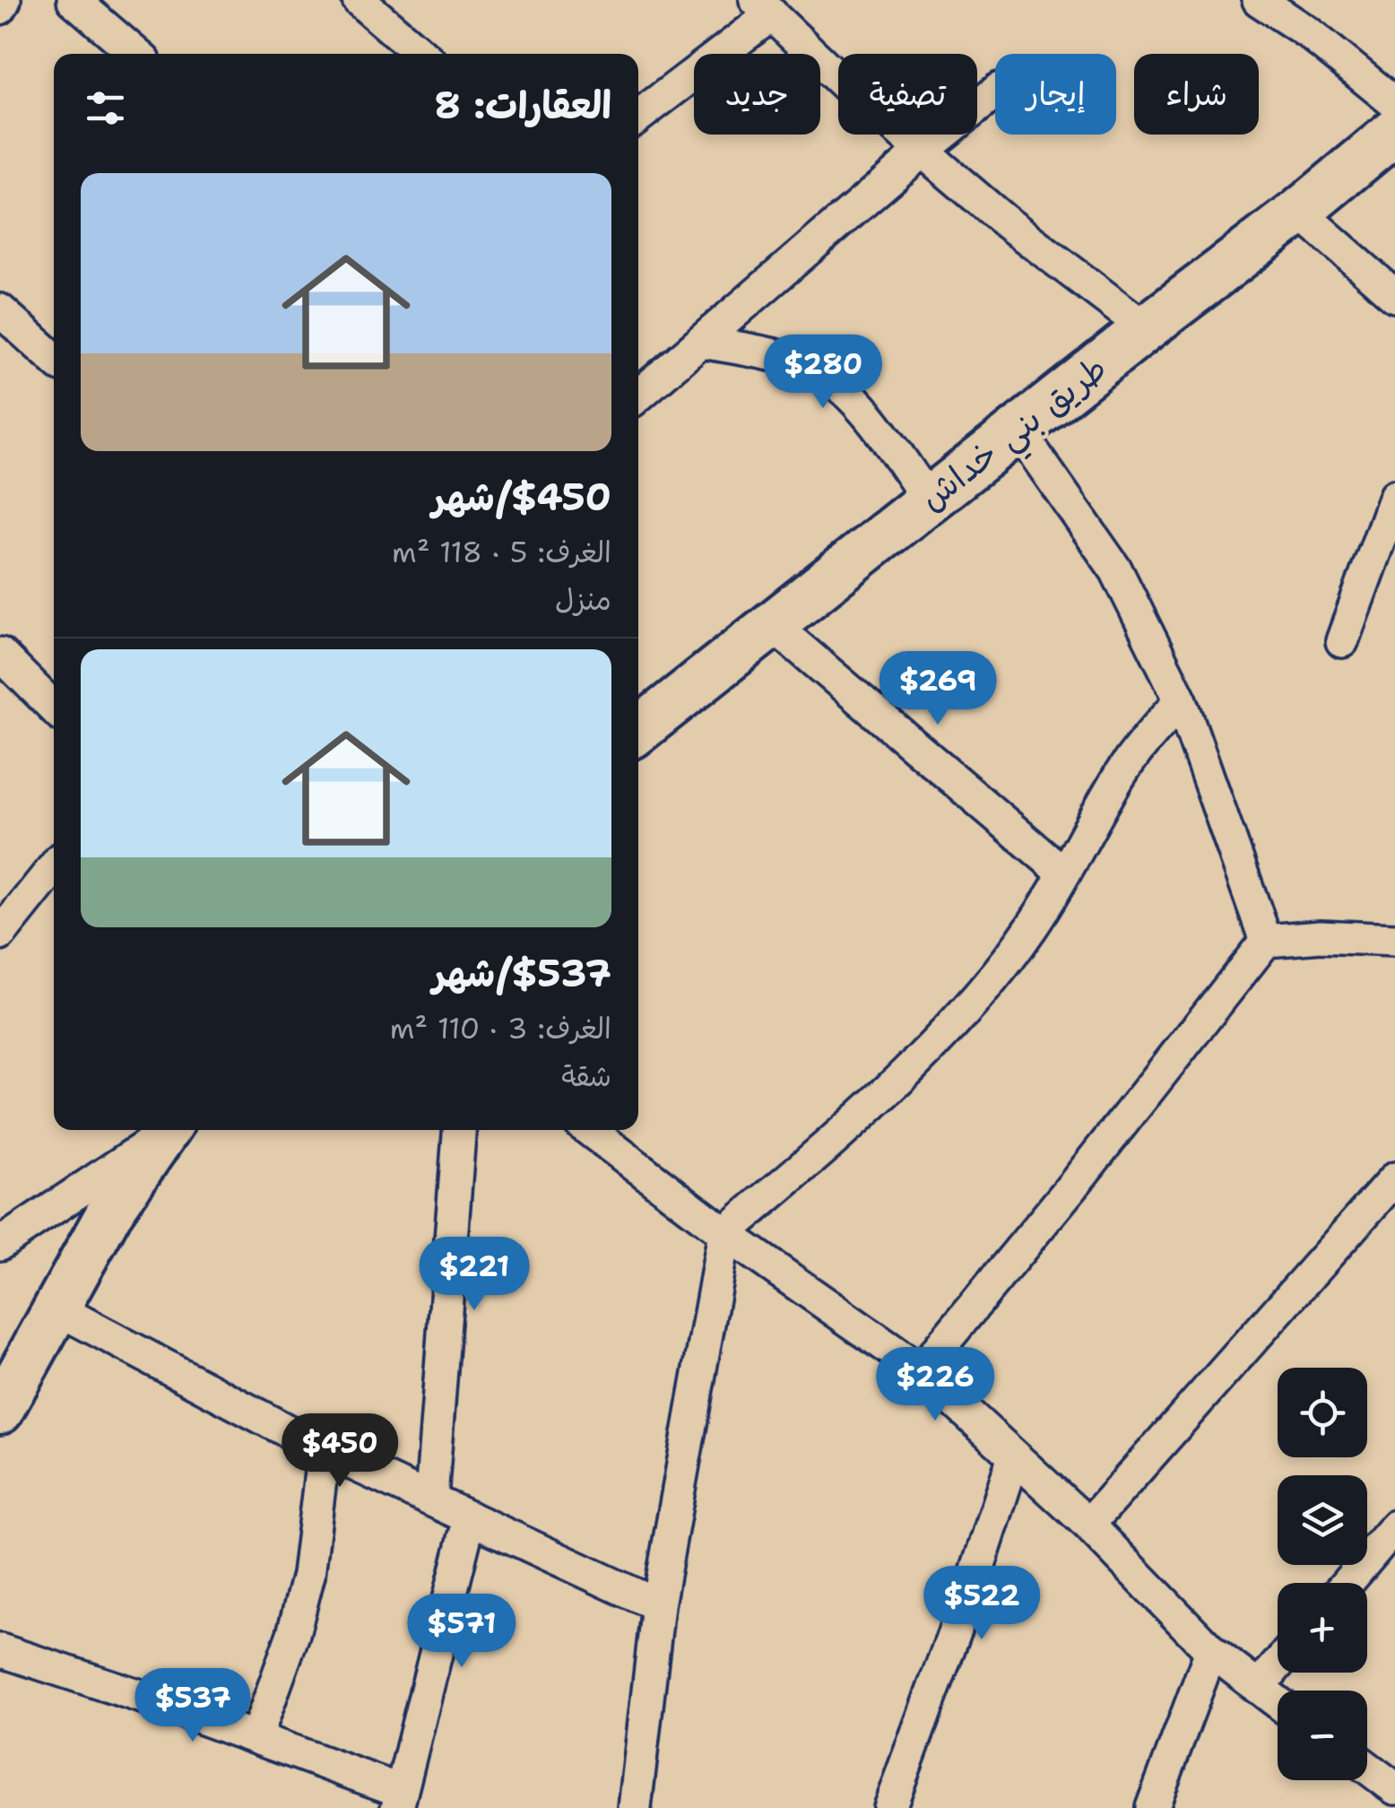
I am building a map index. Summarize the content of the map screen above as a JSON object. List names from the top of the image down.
{
  "streets": {
    "main road": ["طريق بني خداش"]
  },
  "page": {
    "chip": [
      "شراء",
      "إيجار",
      "تصفية",
      "جديد"
    ],
    "heading": "العقارات: 8",
    "list": [
      {
        "name": "$450/شهر",
        "note": "الغرف: 5 · 118 m² · منزل"
      },
      {
        "name": "$537/شهر",
        "note": "الغرف: 3 · 110 m² · شقة"
      }
    ],
    "price": [
      "$280",
      "$269",
      "$221",
      "$226",
      "$450",
      "$522",
      "$571",
      "$537"
    ],
    "map_buttons": ["+", "−"]
  }
}
